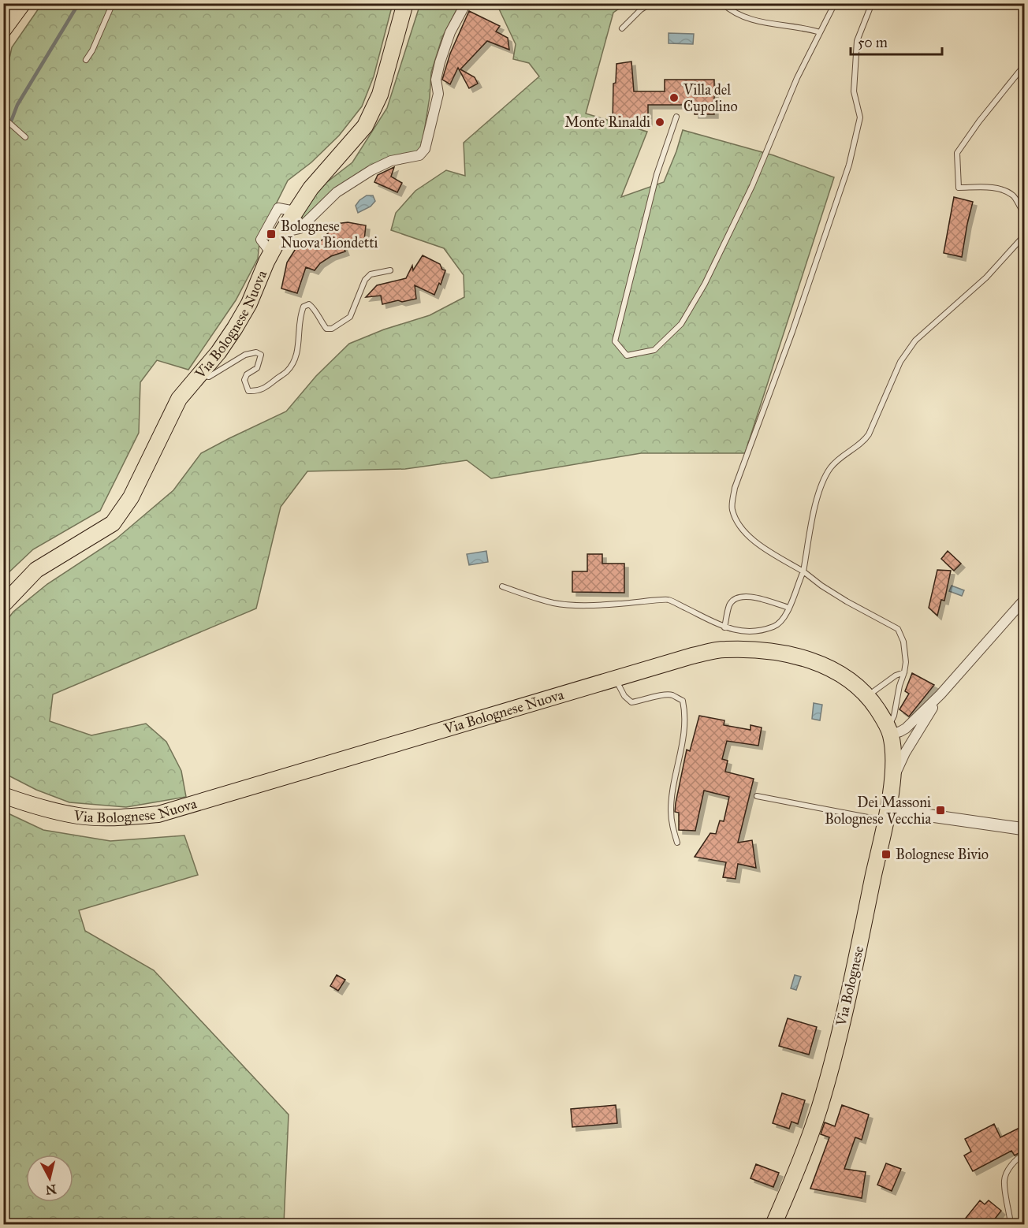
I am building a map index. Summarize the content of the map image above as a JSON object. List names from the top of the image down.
{
  "streets": {
    "main road": ["Via Bolognese Nuova", "Via Bolognese"]
  },
  "crossings": [
    ["Via Bolognese Nuova", "Via Bolognese"]
  ],
  "places": {
    "other": ["Villa del Cupolino", "Monte Rinaldi"],
    "transit": ["Bolognese Nuova Biondetti", "Dei Massoni Bolognese Vecchia", "Bolognese Bivio"]
  },
  "scale_bar": "50 m",
  "north": "bottom"
}
